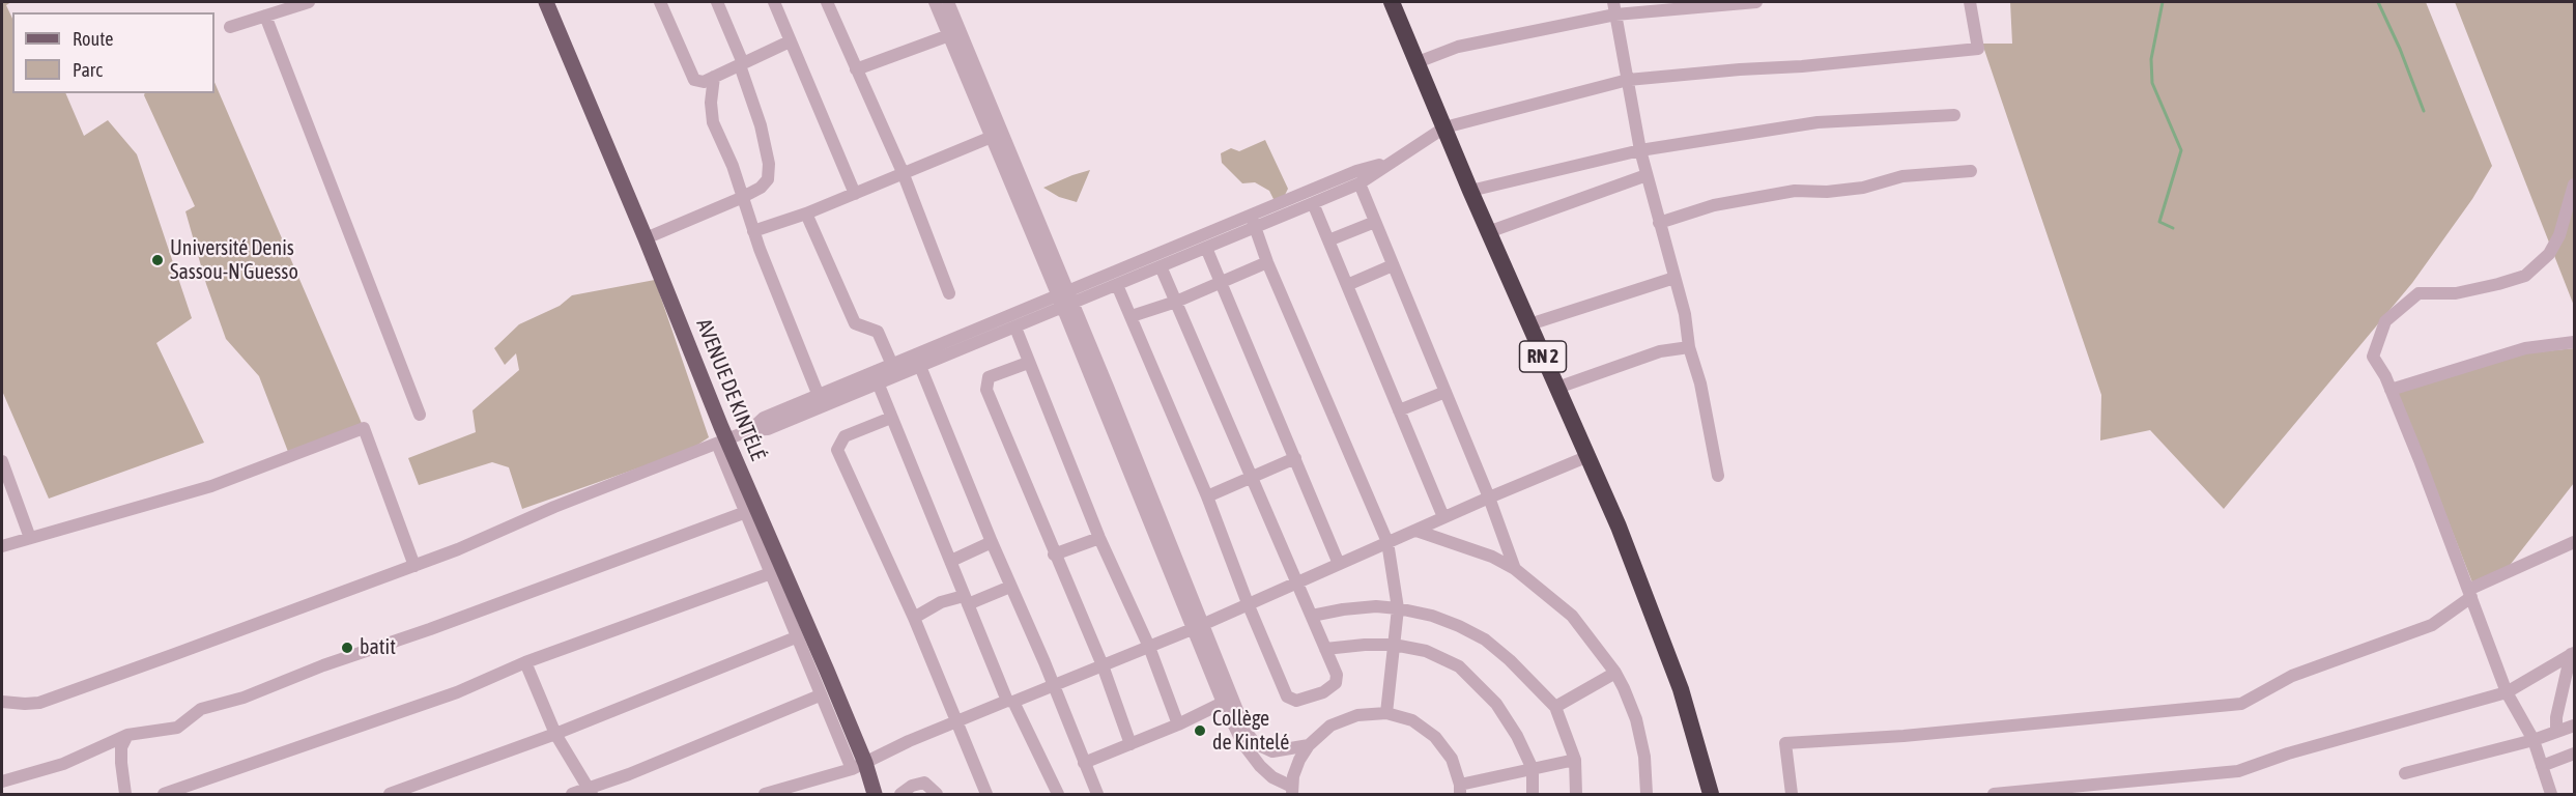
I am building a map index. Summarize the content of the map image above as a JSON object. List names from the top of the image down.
{
  "streets": {
    "highway": ["RN 2"],
    "main road": ["AVENUE DE KINTÉLÉ"]
  },
  "places": ["Université Denis Sassou-N'Guesso", "batit", "Collège de Kintelé"],
  "legend": ["Route", "Parc"]
}
